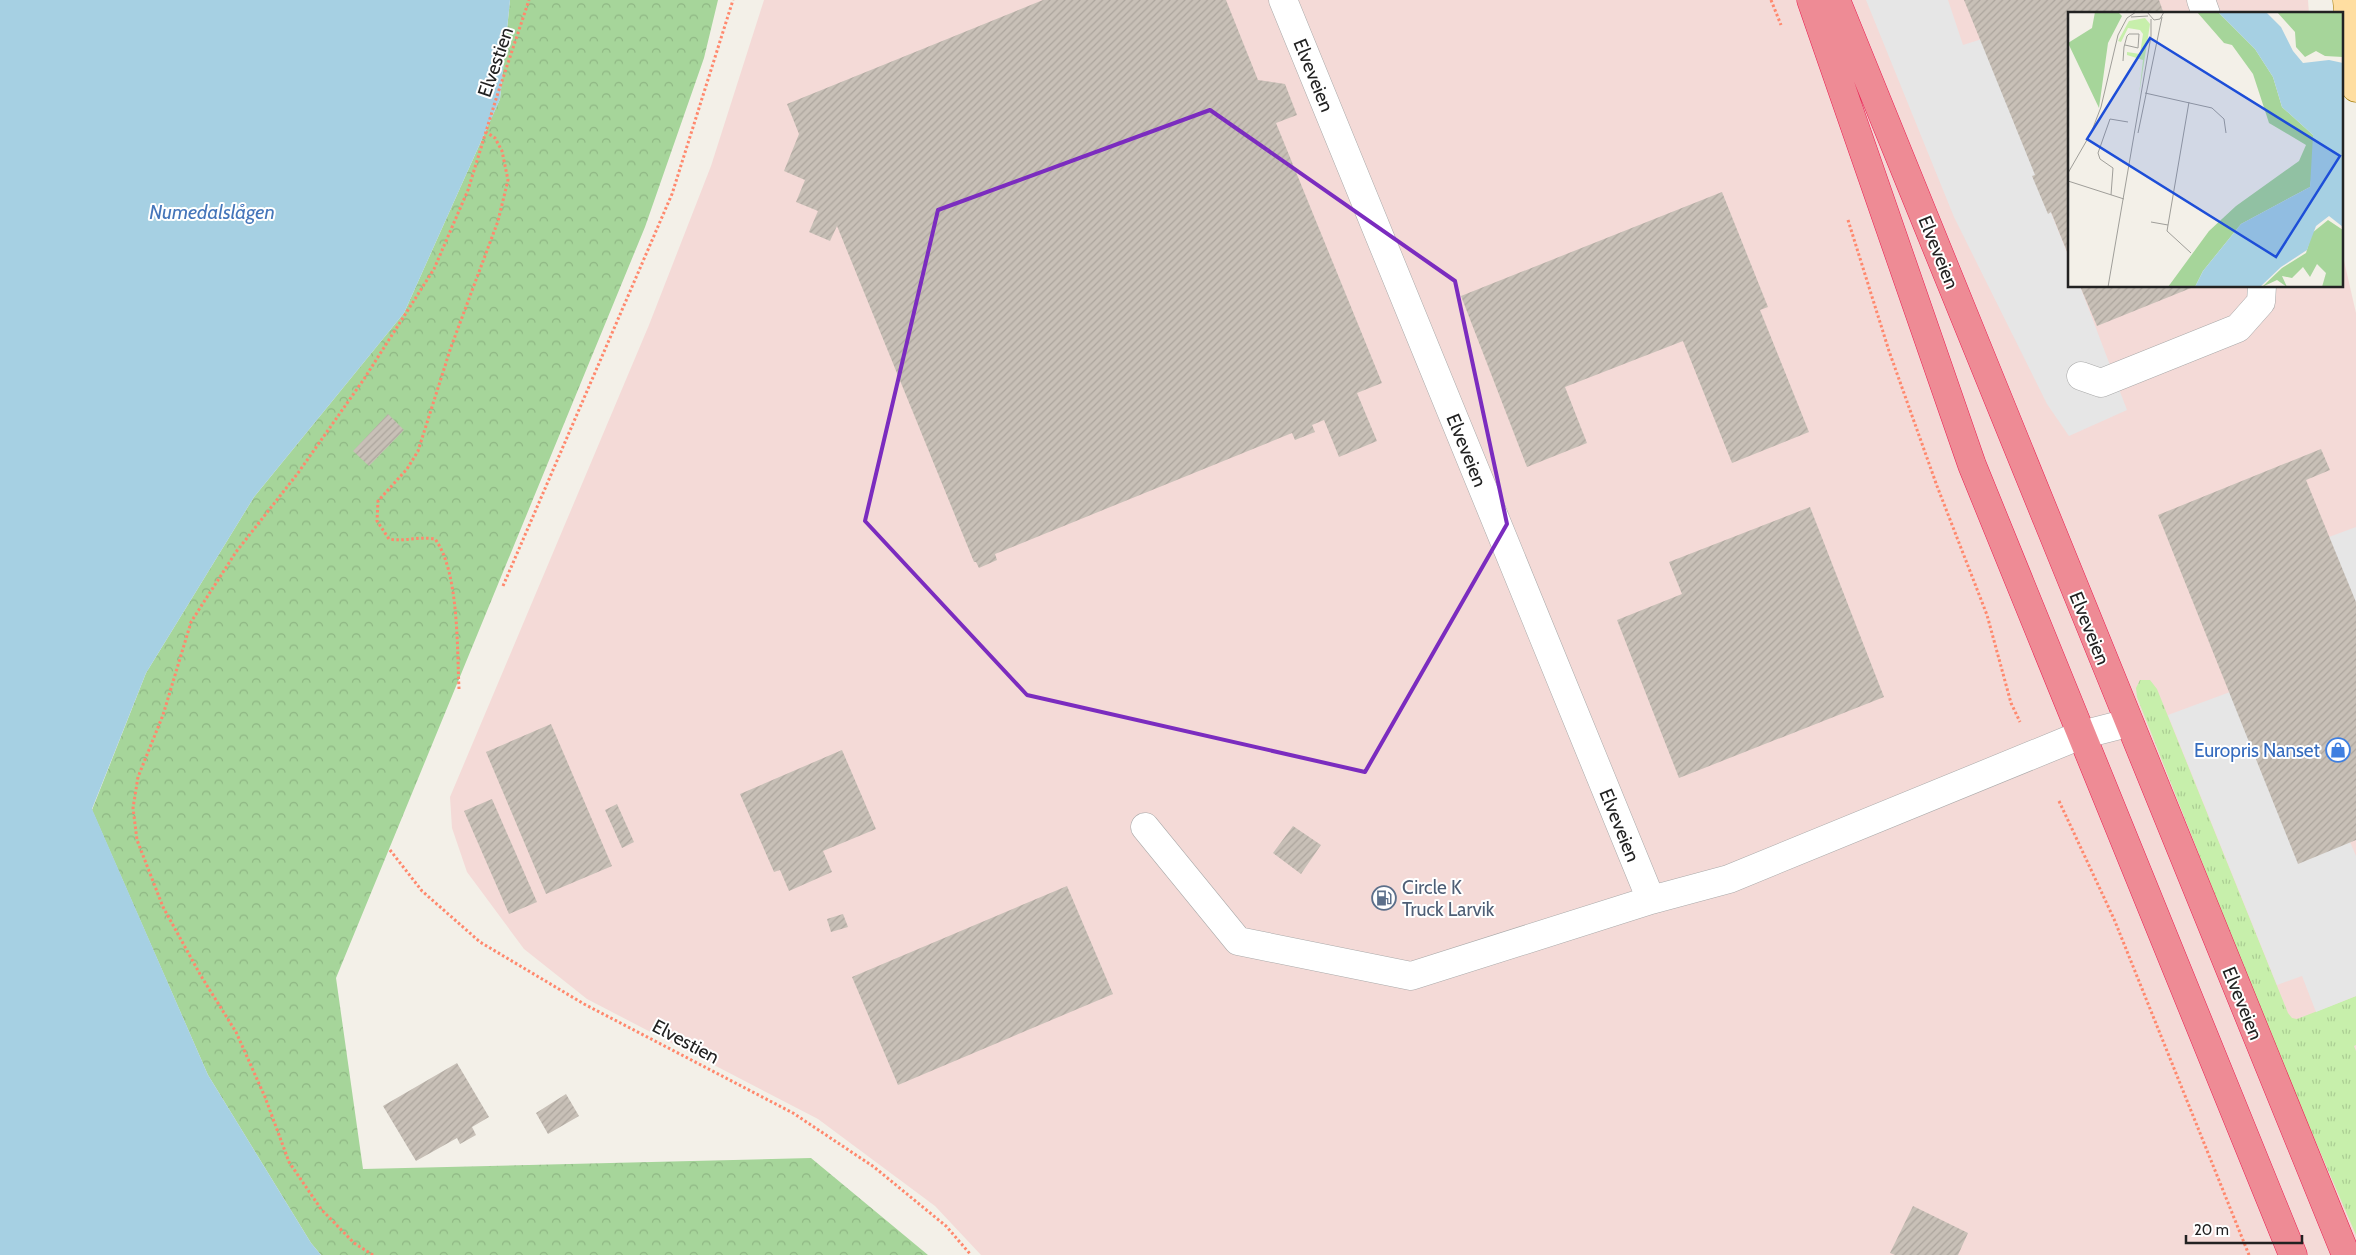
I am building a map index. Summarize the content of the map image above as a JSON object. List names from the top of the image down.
{
  "streets": {
    "highway": ["Elveveien"],
    "path": ["Elvestien"]
  },
  "water": ["Numedalslågen"],
  "places": {
    "shop": ["Europris Nanset"],
    "fuel station": ["Circle K Truck Larvik"]
  },
  "scale_bar": "20 m"
}
